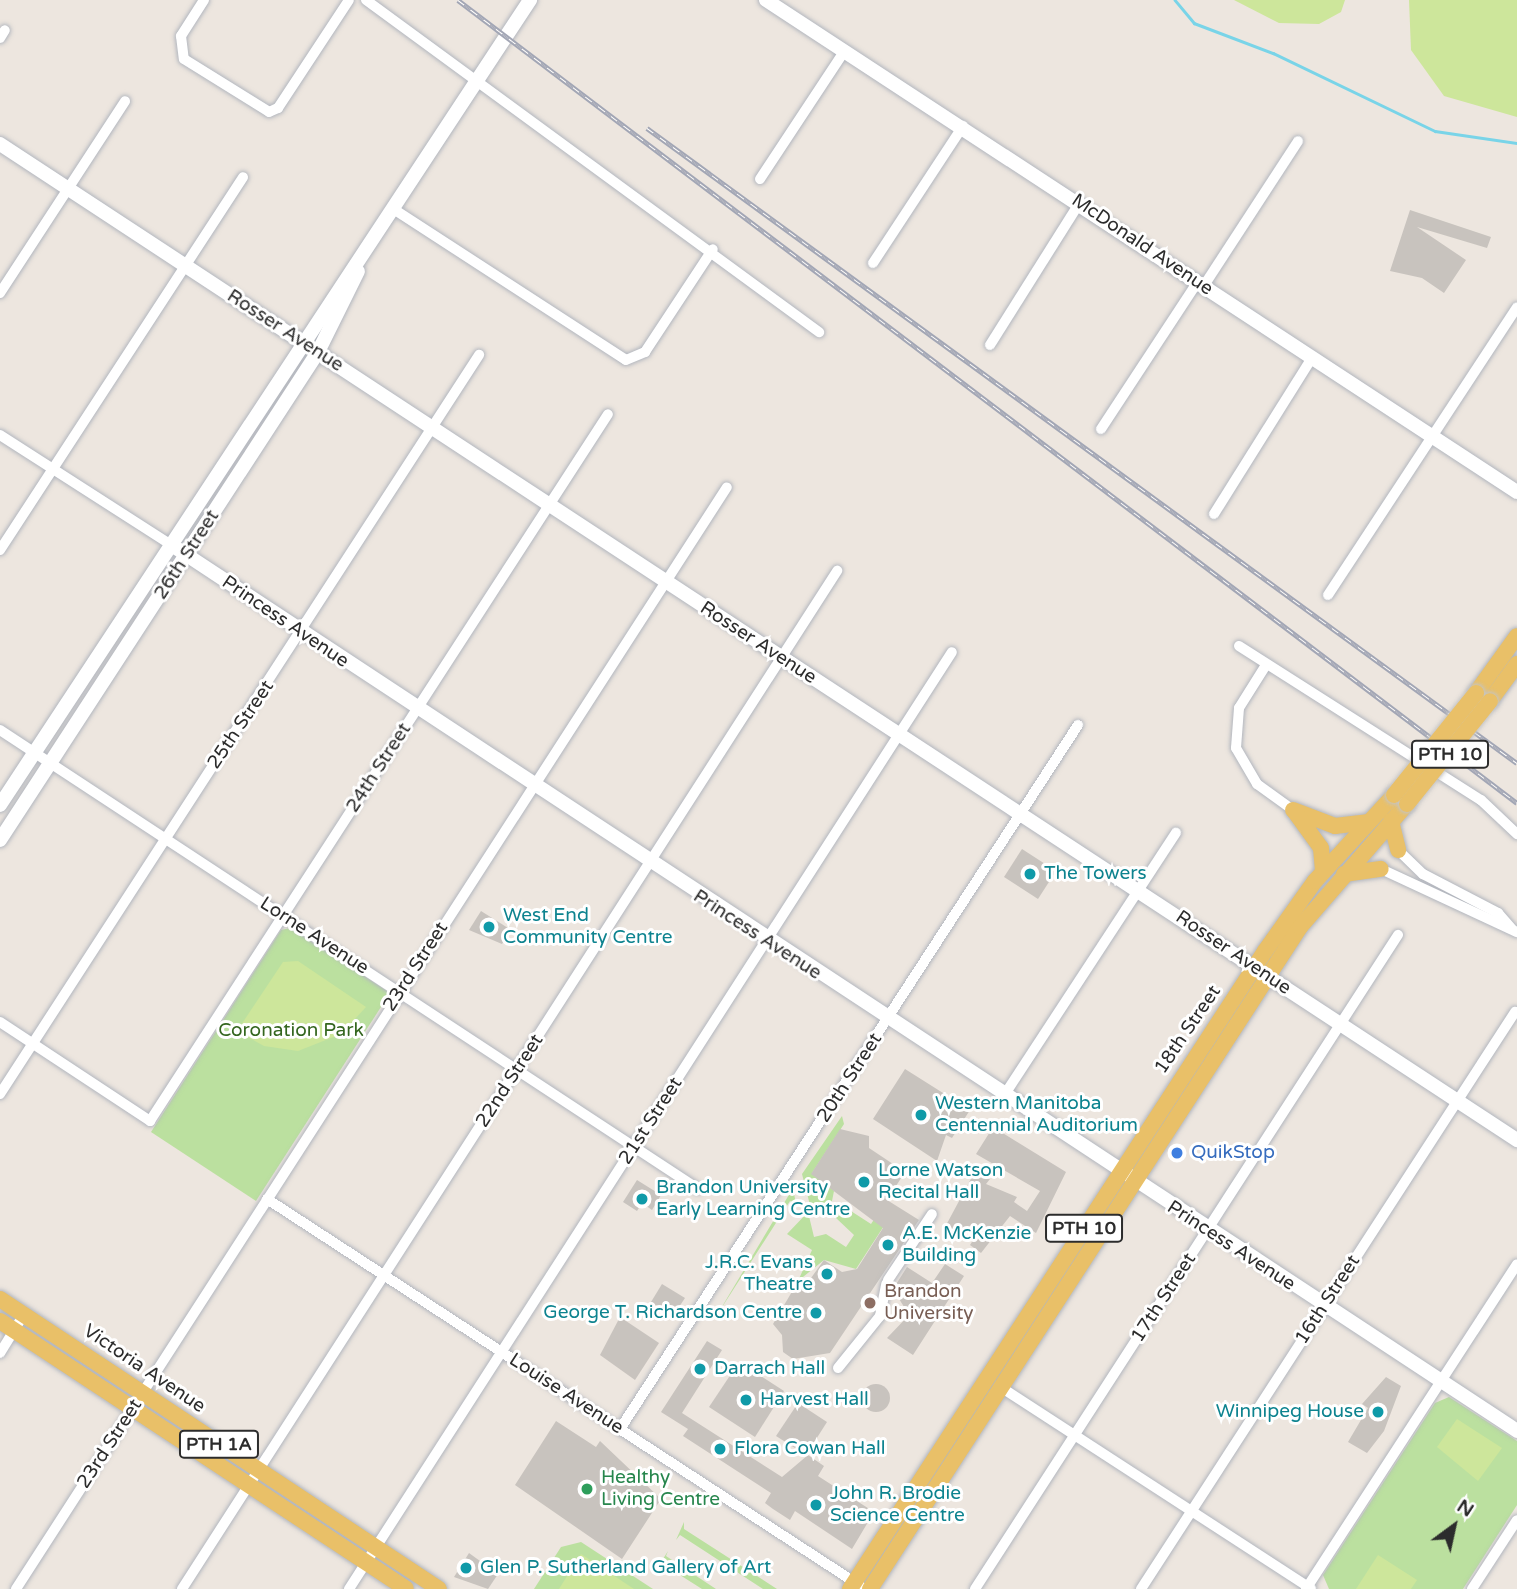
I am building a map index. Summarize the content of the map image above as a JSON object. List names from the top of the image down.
{
  "streets": {
    "main road": [
      "PTH 10",
      "18th Street",
      "Victoria Avenue",
      "PTH 1A"
    ],
    "street": [
      "McDonald Avenue",
      "Rosser Avenue",
      "26th Street",
      "Princess Avenue",
      "25th Street",
      "24th Street",
      "Lorne Avenue",
      "23rd Street",
      "20th Street",
      "22nd Street",
      "21st Street",
      "17th Street",
      "16th Street",
      "Louise Avenue"
    ]
  },
  "crossings": [
    ["Rosser Avenue", "26th Street"],
    ["Rosser Avenue", "25th Street"],
    ["Rosser Avenue", "24th Street"],
    ["Rosser Avenue", "23rd Street"],
    ["Rosser Avenue", "18th Street"],
    ["Rosser Avenue", "20th Street"],
    ["Rosser Avenue", "22nd Street"],
    ["Rosser Avenue", "21st Street"],
    ["Rosser Avenue", "17th Street"],
    ["Rosser Avenue", "16th Street"],
    ["26th Street", "Princess Avenue"],
    ["26th Street", "Lorne Avenue"],
    ["Princess Avenue", "25th Street"],
    ["Princess Avenue", "24th Street"],
    ["Princess Avenue", "23rd Street"],
    ["Princess Avenue", "18th Street"],
    ["Princess Avenue", "20th Street"],
    ["Princess Avenue", "22nd Street"],
    ["Princess Avenue", "21st Street"],
    ["Princess Avenue", "17th Street"],
    ["Princess Avenue", "16th Street"],
    ["25th Street", "24th Street"],
    ["25th Street", "Lorne Avenue"],
    ["PTH 10", "18th Street"],
    ["24th Street", "Lorne Avenue"],
    ["Lorne Avenue", "23rd Street"],
    ["Lorne Avenue", "22nd Street"],
    ["Lorne Avenue", "21st Street"],
    ["23rd Street", "Victoria Avenue"],
    ["23rd Street", "Louise Avenue"],
    ["18th Street", "Louise Avenue"],
    ["20th Street", "Louise Avenue"],
    ["22nd Street", "Victoria Avenue"],
    ["22nd Street", "Louise Avenue"],
    ["21st Street", "Victoria Avenue"],
    ["21st Street", "Louise Avenue"]
  ],
  "parks": ["Coronation Park"],
  "places": [
    "The Towers",
    "West End Community Centre",
    "Western Manitoba Centennial Auditorium",
    "QuikStop",
    "Lorne Watson Recital Hall",
    "Brandon University Early Learning Centre",
    "A.E. McKenzie Building",
    "J.R.C. Evans Theatre",
    "Brandon University",
    "George T. Richardson Centre",
    "Darrach Hall",
    "Harvest Hall",
    "Winnipeg House",
    "Flora Cowan Hall",
    "Healthy Living Centre",
    "John R. Brodie Science Centre",
    "Glen P. Sutherland Gallery of Art"
  ],
  "north": "top right"
}
